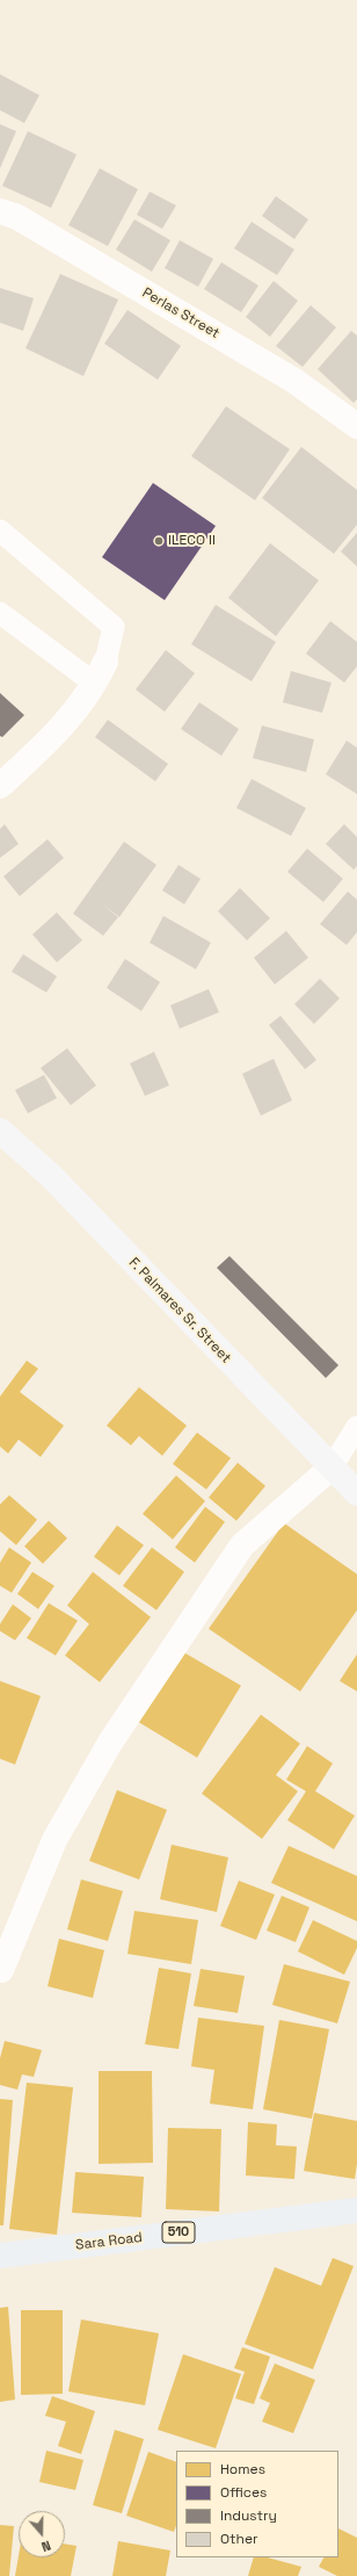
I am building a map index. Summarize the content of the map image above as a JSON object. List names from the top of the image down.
{
  "streets": {
    "main road": ["F. Palmares Sr. Street", "510", "Sara Road"],
    "street": ["Perlas Street"]
  },
  "places": ["ILECO II"],
  "legend": [
    "Homes",
    "Offices",
    "Industry",
    "Other"
  ],
  "north": "bottom"
}
